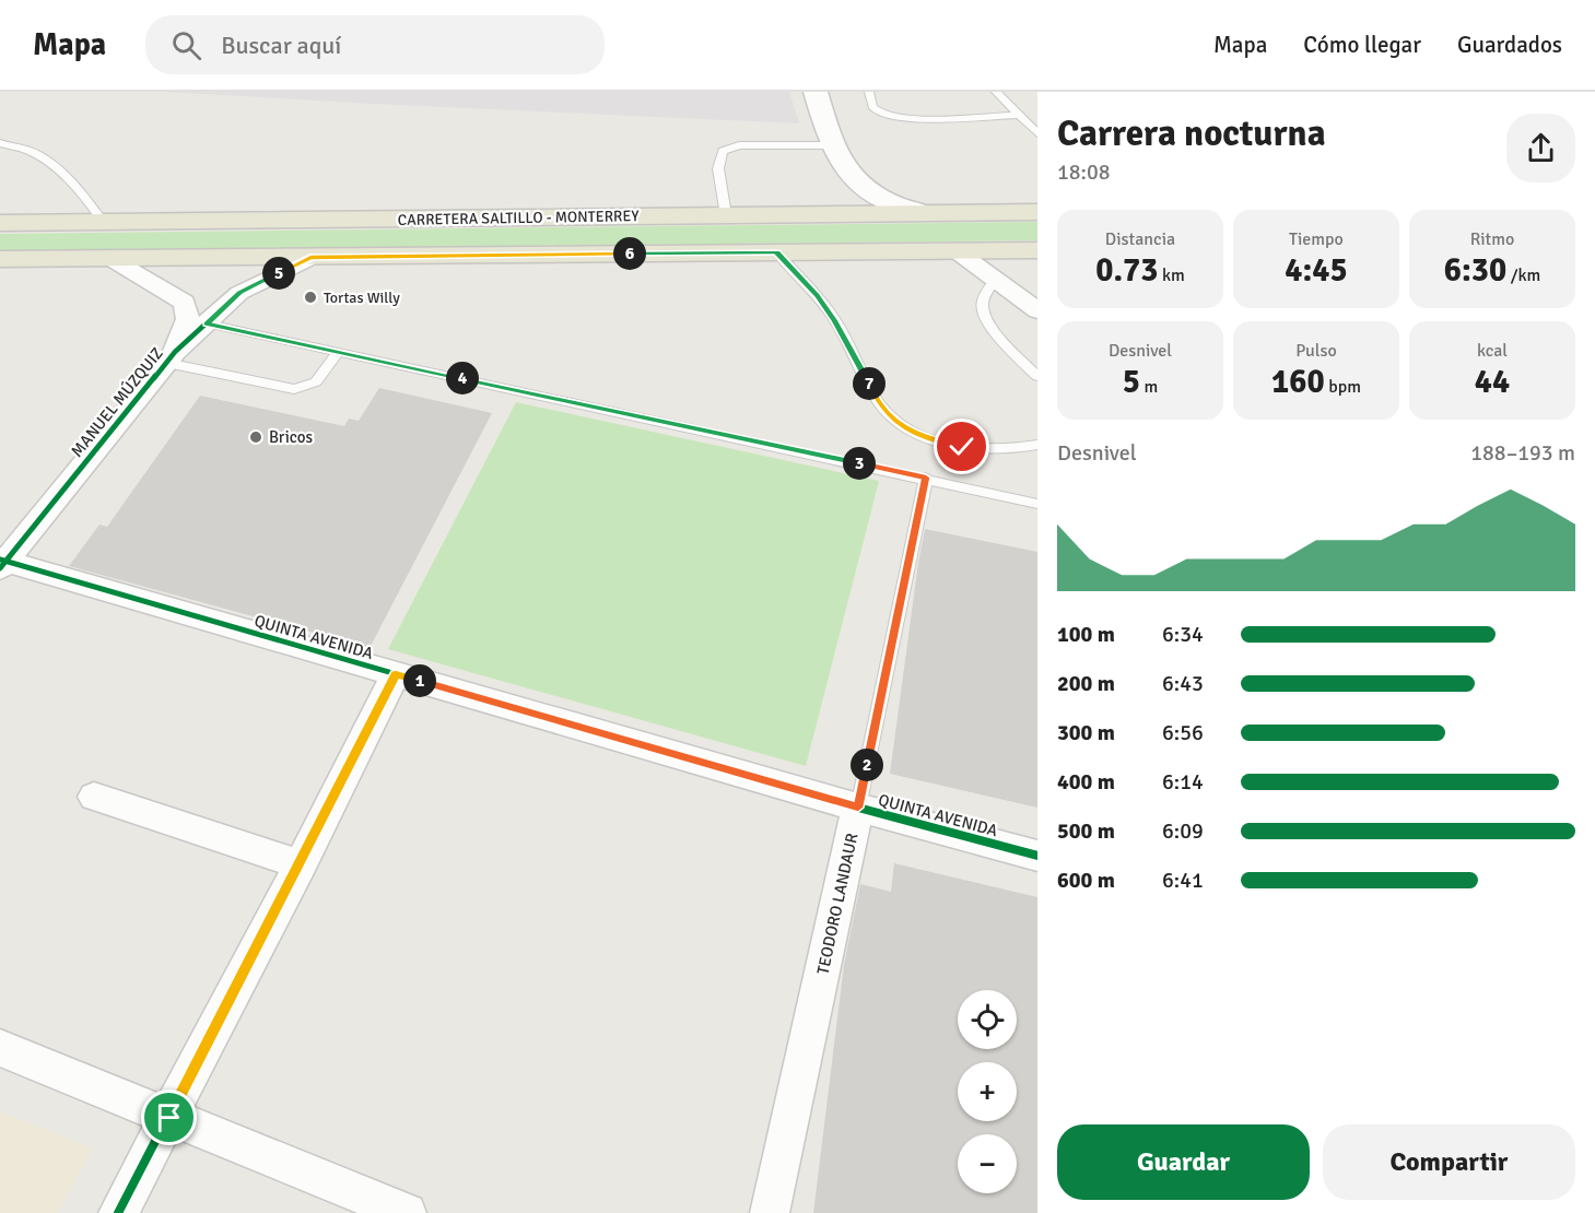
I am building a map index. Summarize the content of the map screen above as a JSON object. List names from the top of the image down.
{
  "streets": {
    "main road": ["CARRETERA SALTILLO - MONTERREY"],
    "street": ["MANUEL MÚZQUIZ", "QUINTA AVENIDA", "TEODORO LANDAUR"]
  },
  "crossings": [
    ["MANUEL MÚZQUIZ", "QUINTA AVENIDA"],
    ["QUINTA AVENIDA", "TEODORO LANDAUR"]
  ],
  "places": ["Tortas Willy", "Bricos"],
  "page": {
    "header": "Mapa",
    "search": "Buscar aquí",
    "nav": ["Mapa", "Cómo llegar", "Guardados"],
    "heading": ["Carrera nocturna", "18:08"],
    "stats": [
      ["Distancia", "0.73 km"],
      ["Tiempo", "4:45"],
      ["Ritmo", "6:30 /km"],
      ["Desnivel", "5 m"],
      ["Pulso", "160 bpm"],
      ["kcal", "44"]
    ],
    "pins": [
      "6",
      "5",
      "4",
      "7",
      "3",
      "1",
      "2"
    ],
    "chart": ["Desnivel", "188–193 m"],
    "list": [
      {
        "name": "100 m",
        "note": "6:34"
      },
      {
        "name": "200 m",
        "note": "6:43"
      },
      {
        "name": "300 m",
        "note": "6:56"
      },
      {
        "name": "400 m",
        "note": "6:14"
      },
      {
        "name": "500 m",
        "note": "6:09"
      },
      {
        "name": "600 m",
        "note": "6:41"
      }
    ],
    "map_buttons": ["+", "−"],
    "buttons": ["Guardar", "Compartir"]
  }
}
